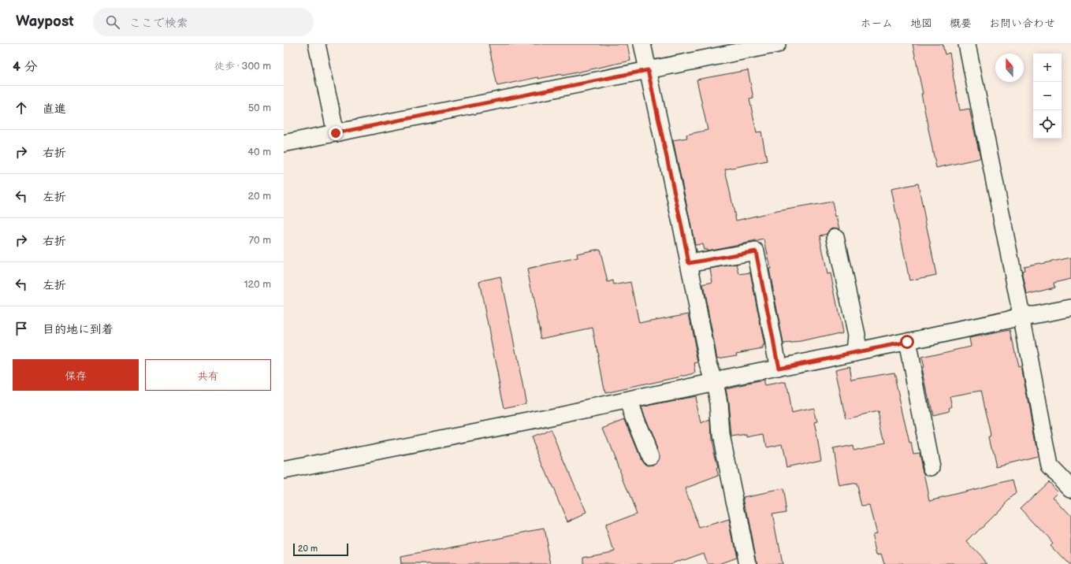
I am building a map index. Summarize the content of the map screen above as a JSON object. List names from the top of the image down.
{
  "scale_bar": "20 m",
  "north": "top",
  "page": {
    "header": "Waypost",
    "search": "ここで検索",
    "nav": [
      "ホーム",
      "地図",
      "概要",
      "お問い合わせ"
    ],
    "heading": ["4 分", "徒歩 · 300 m"],
    "map_buttons": ["+", "−"],
    "list": [
      ["直進", "50 m"],
      ["右折", "40 m"],
      ["左折", "20 m"],
      ["右折", "70 m"],
      ["左折", "120 m"],
      "目的地に到着"
    ],
    "buttons": ["保存", "共有"],
    "scale": "20 m"
  }
}
